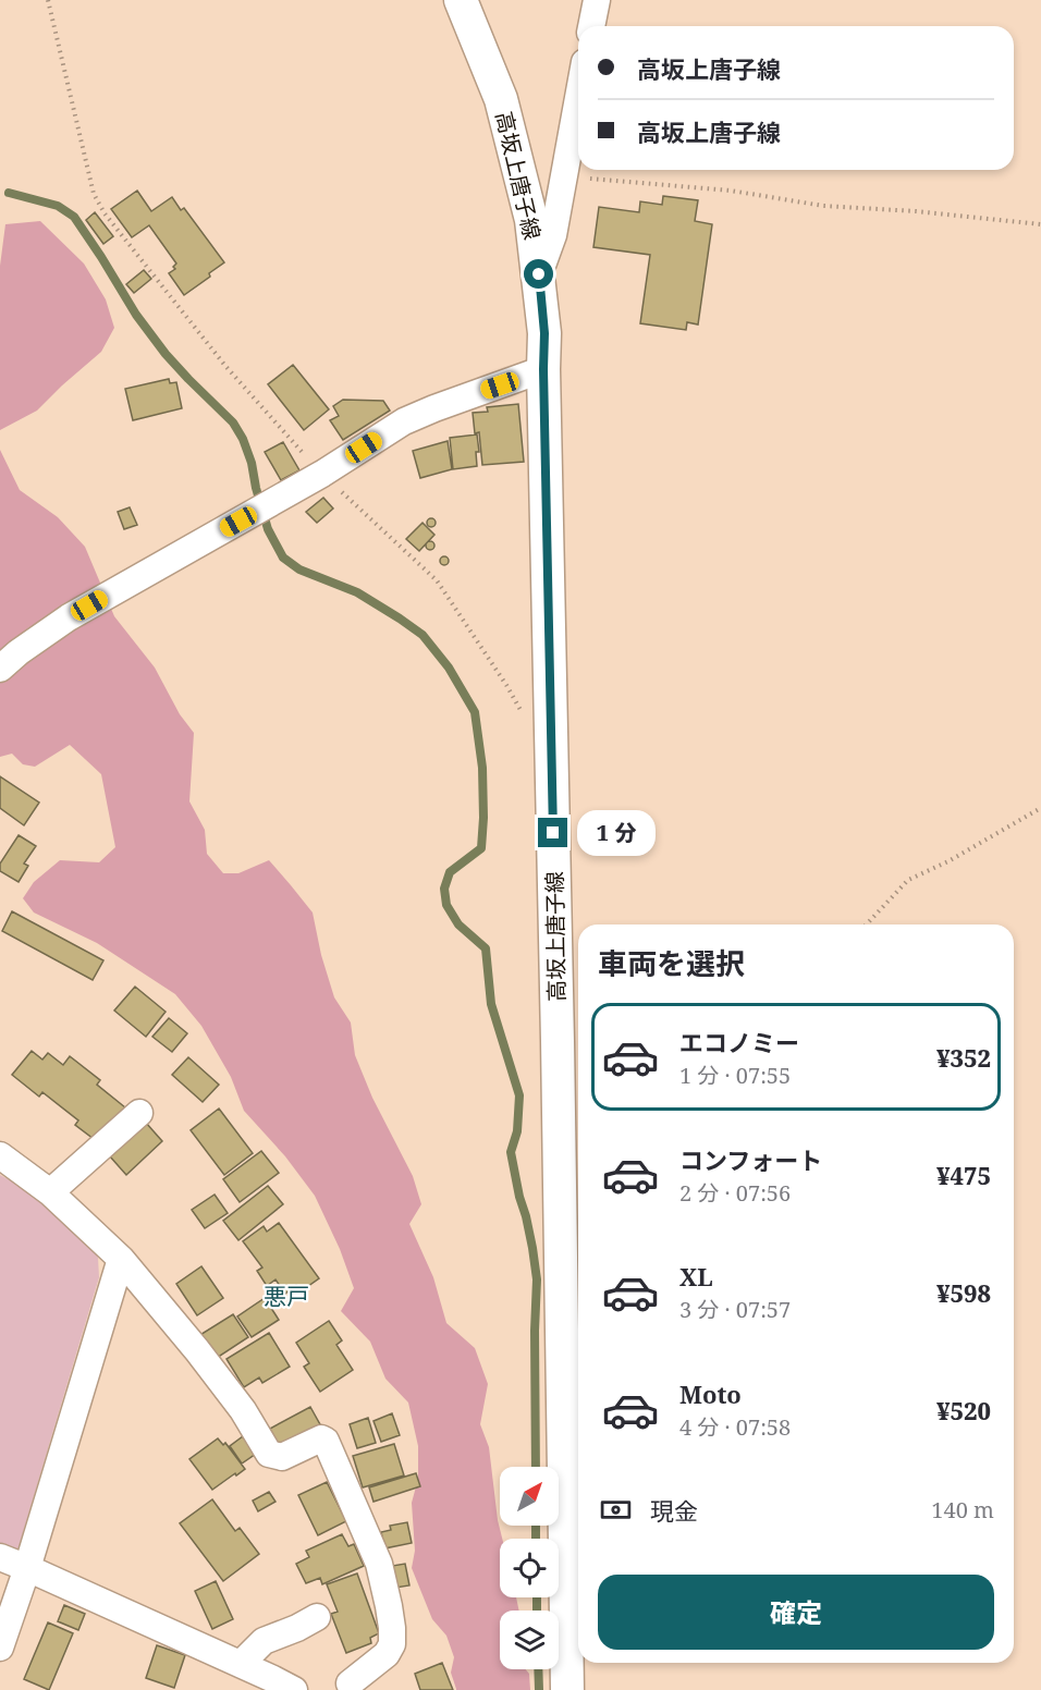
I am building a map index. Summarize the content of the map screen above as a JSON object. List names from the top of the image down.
{
  "streets": {
    "main road": ["高坂上唐子線"]
  },
  "districts": ["悪戸"],
  "north": "top right",
  "page": {
    "banner": ["高坂上唐子線", "高坂上唐子線"],
    "bubble": "1 分",
    "heading": "車両を選択",
    "list": [
      {
        "name": "エコノミー",
        "note": "1 分 · 07:55",
        "value": "¥352"
      },
      {
        "name": "コンフォート",
        "note": "2 分 · 07:56",
        "value": "¥475"
      },
      {
        "name": "XL",
        "note": "3 分 · 07:57",
        "value": "¥598"
      },
      {
        "name": "Moto",
        "note": "4 分 · 07:58",
        "value": "¥520"
      }
    ],
    "pay": ["現金", "140 m"],
    "buttons": "確定"
  }
}
